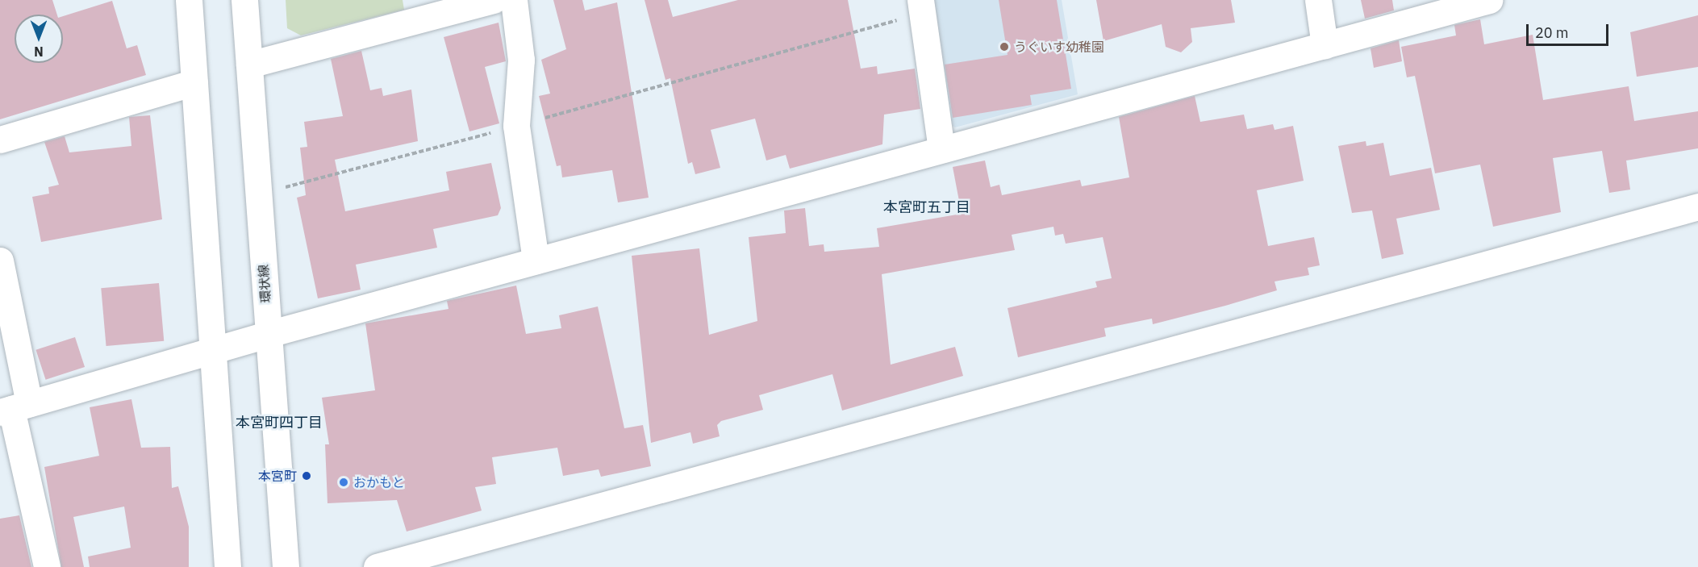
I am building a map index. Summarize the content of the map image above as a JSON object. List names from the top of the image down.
{
  "streets": {
    "street": ["環状線"]
  },
  "districts": ["本宮町五丁目", "本宮町四丁目"],
  "places": ["うぐいす幼稚園", "本宮町", "おかもと"],
  "scale_bar": "20 m",
  "north": "bottom"
}
